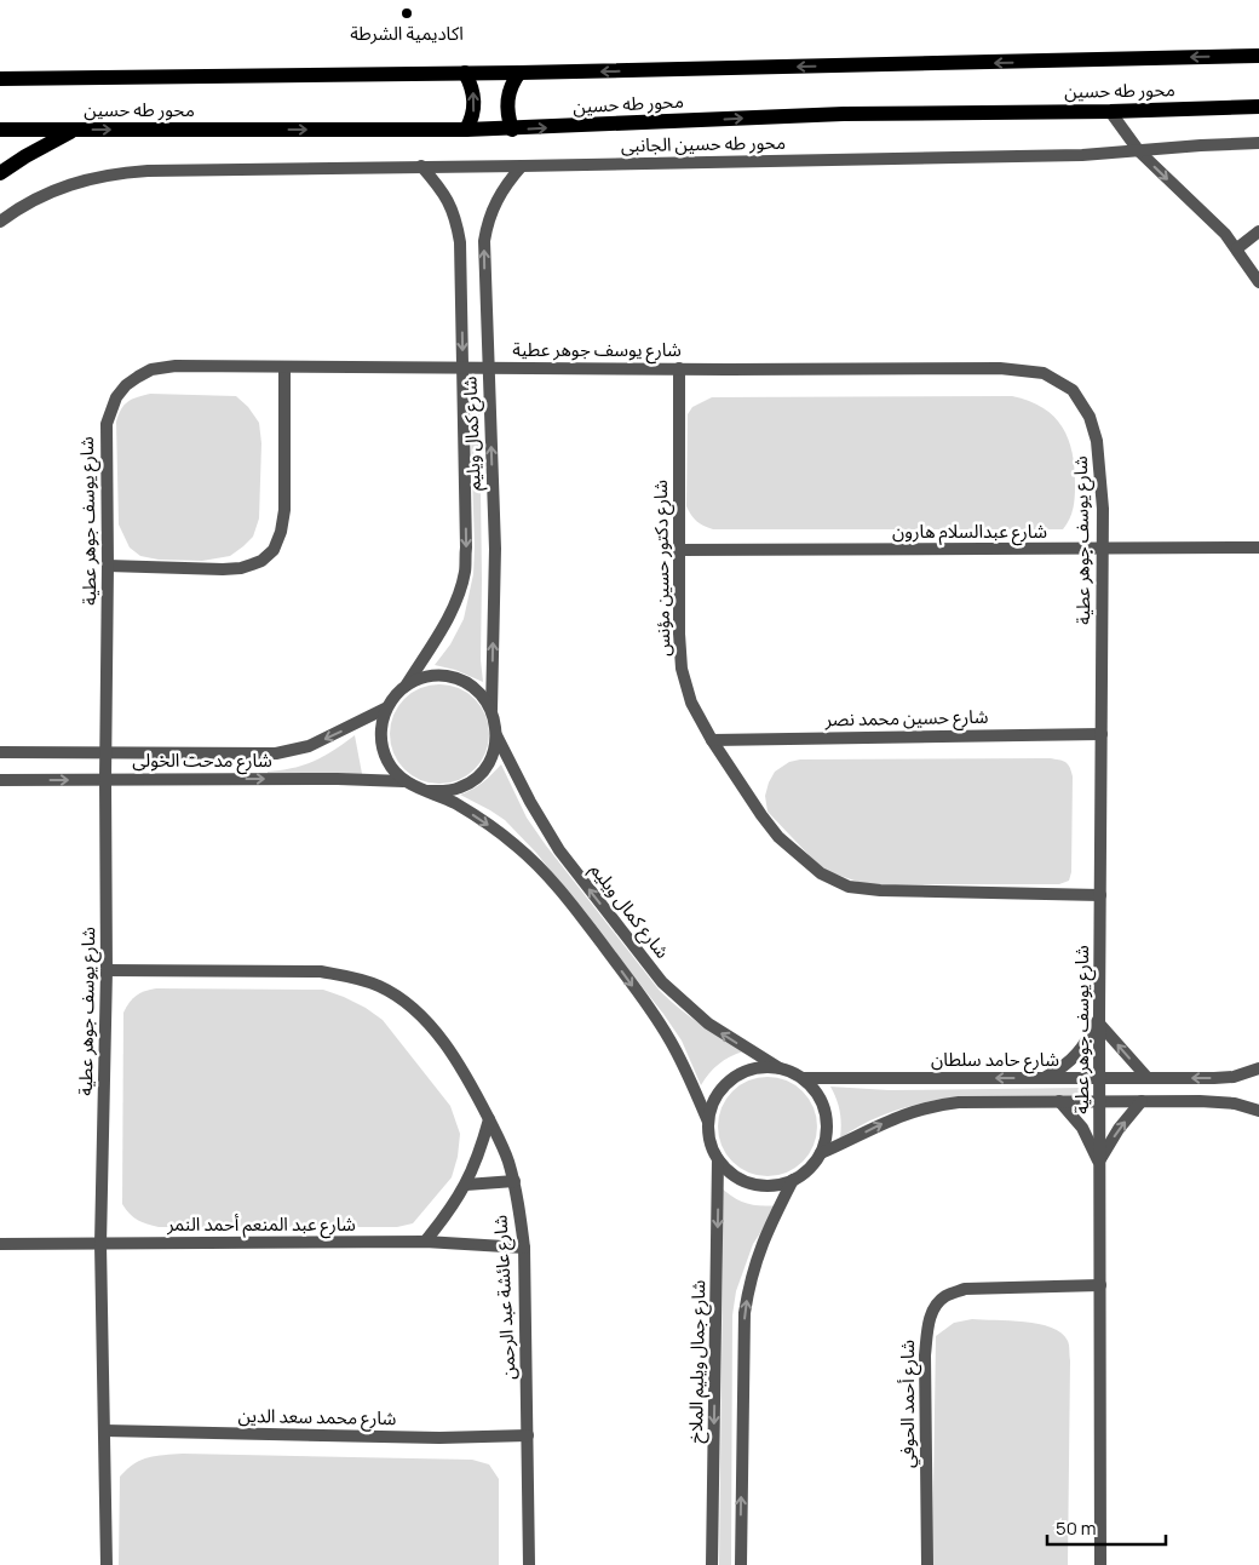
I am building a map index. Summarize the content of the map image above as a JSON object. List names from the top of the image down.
{
  "streets": {
    "main road": ["محور طه حسين"],
    "street": [
      "محور طه حسين الجانبى",
      "شارع يوسف جوهر عطية",
      "شارع كمال ويليم",
      "شارع عبدالسلام هارون",
      "شارع دكتور حسين مؤنس",
      "شارع حسين محمد نصر",
      "شارع مدحت الخولى",
      "شارع حامد سلطان",
      "شارع عبد المنعم أحمد النمر",
      "شارع عائشة عبد الرحمن",
      "شارع جمال ويليم الملاخ",
      "شارع أحمد الحوفي",
      "شارع محمد سعد الدين"
    ]
  },
  "crossings": [
    ["محور طه حسين الجانبى", "شارع كمال ويليم"],
    ["شارع يوسف جوهر عطية", "شارع كمال ويليم"],
    ["شارع يوسف جوهر عطية", "شارع عبدالسلام هارون"],
    ["شارع يوسف جوهر عطية", "شارع دكتور حسين مؤنس"],
    ["شارع يوسف جوهر عطية", "شارع حسين محمد نصر"],
    ["شارع يوسف جوهر عطية", "شارع مدحت الخولى"],
    ["شارع يوسف جوهر عطية", "شارع حامد سلطان"],
    ["شارع يوسف جوهر عطية", "شارع عبد المنعم أحمد النمر"],
    ["شارع يوسف جوهر عطية", "شارع عائشة عبد الرحمن"],
    ["شارع يوسف جوهر عطية", "شارع أحمد الحوفي"],
    ["شارع يوسف جوهر عطية", "شارع محمد سعد الدين"],
    ["شارع كمال ويليم", "شارع مدحت الخولى"],
    ["شارع كمال ويليم", "شارع حامد سلطان"],
    ["شارع كمال ويليم", "شارع جمال ويليم الملاخ"],
    ["شارع عبدالسلام هارون", "شارع دكتور حسين مؤنس"],
    ["شارع دكتور حسين مؤنس", "شارع حسين محمد نصر"],
    ["شارع حامد سلطان", "شارع جمال ويليم الملاخ"],
    ["شارع عبد المنعم أحمد النمر", "شارع عائشة عبد الرحمن"],
    ["شارع عائشة عبد الرحمن", "شارع محمد سعد الدين"]
  ],
  "places": ["اكاديمية الشرطة"],
  "scale_bar": "50 m"
}
